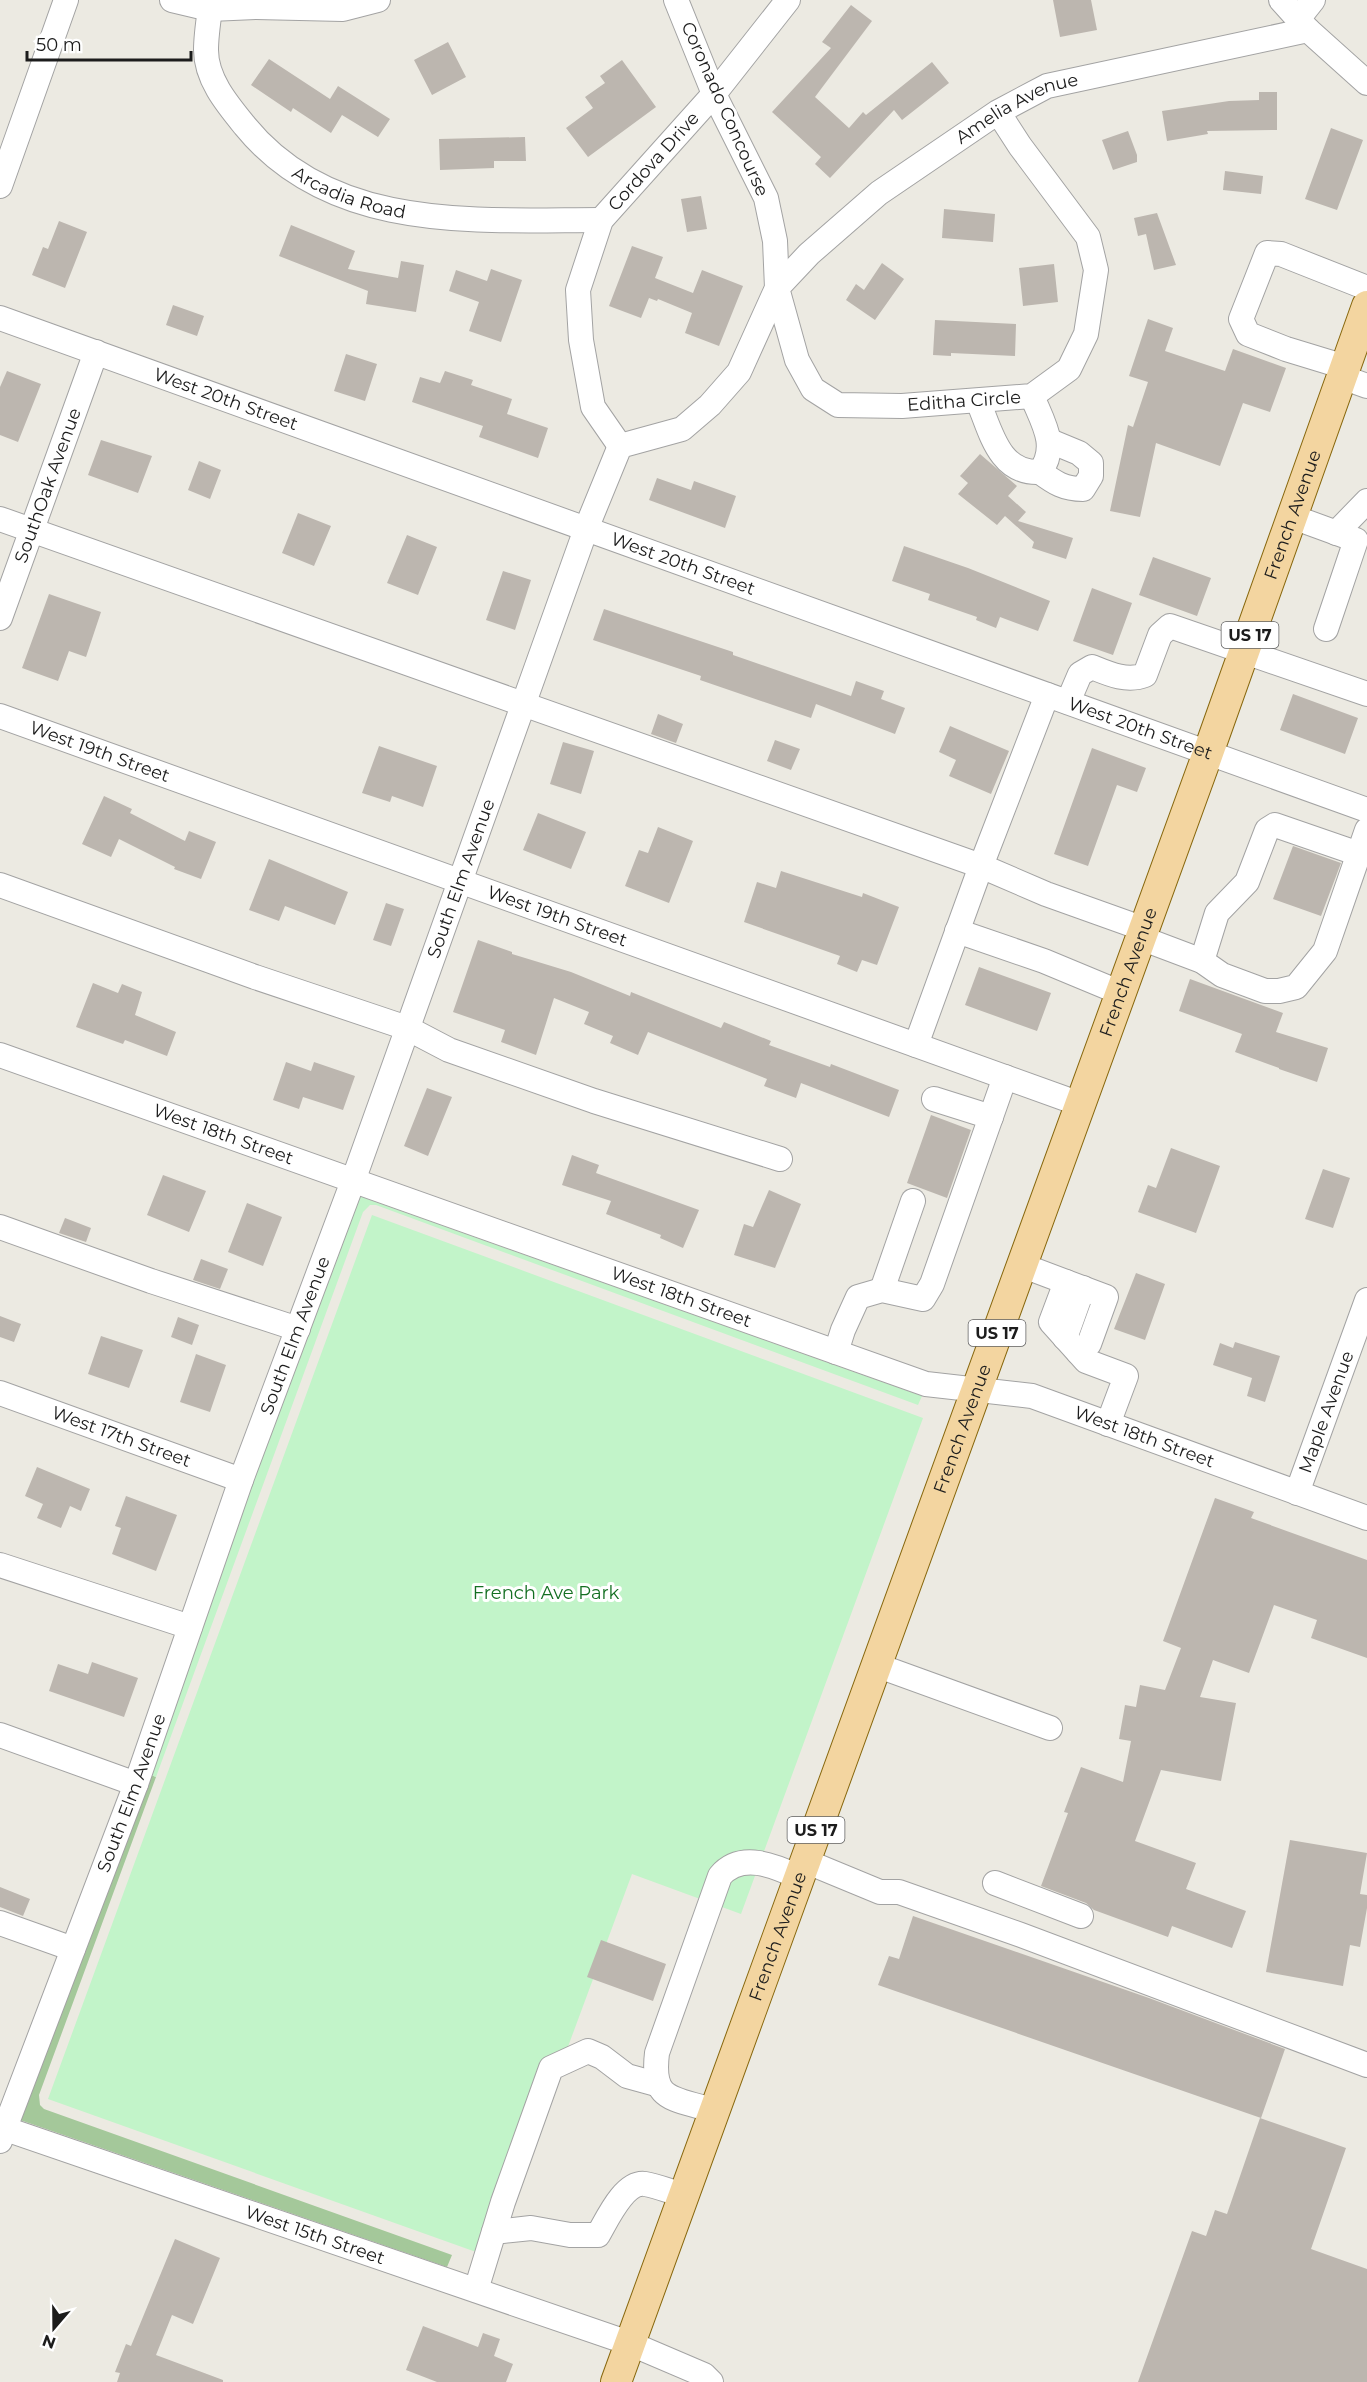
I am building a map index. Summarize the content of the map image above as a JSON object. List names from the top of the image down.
{
  "streets": {
    "main road": ["French Avenue", "US 17"],
    "street": [
      "Coronado Concourse",
      "Amelia Avenue",
      "Cordova Drive",
      "Arcadia Road",
      "West 20th Street",
      "Editha Circle",
      "SouthOak Avenue",
      "West 19th Street",
      "South Elm Avenue",
      "West 18th Street",
      "Maple Avenue",
      "West 17th Street",
      "West 15th Street"
    ]
  },
  "crossings": [
    ["Coronado Concourse", "Amelia Avenue"],
    ["Coronado Concourse", "Cordova Drive"],
    ["Coronado Concourse", "Editha Circle"],
    ["Amelia Avenue", "Editha Circle"],
    ["Cordova Drive", "Arcadia Road"],
    ["West 20th Street", "SouthOak Avenue"],
    ["West 20th Street", "French Avenue"],
    ["West 20th Street", "South Elm Avenue"],
    ["French Avenue", "West 19th Street"],
    ["French Avenue", "West 18th Street"],
    ["French Avenue", "West 15th Street"],
    ["West 19th Street", "South Elm Avenue"],
    ["South Elm Avenue", "West 18th Street"],
    ["South Elm Avenue", "West 17th Street"],
    ["South Elm Avenue", "West 15th Street"],
    ["West 18th Street", "Maple Avenue"]
  ],
  "parks": ["French Ave Park"],
  "scale_bar": "50 m",
  "north": "bottom"
}
